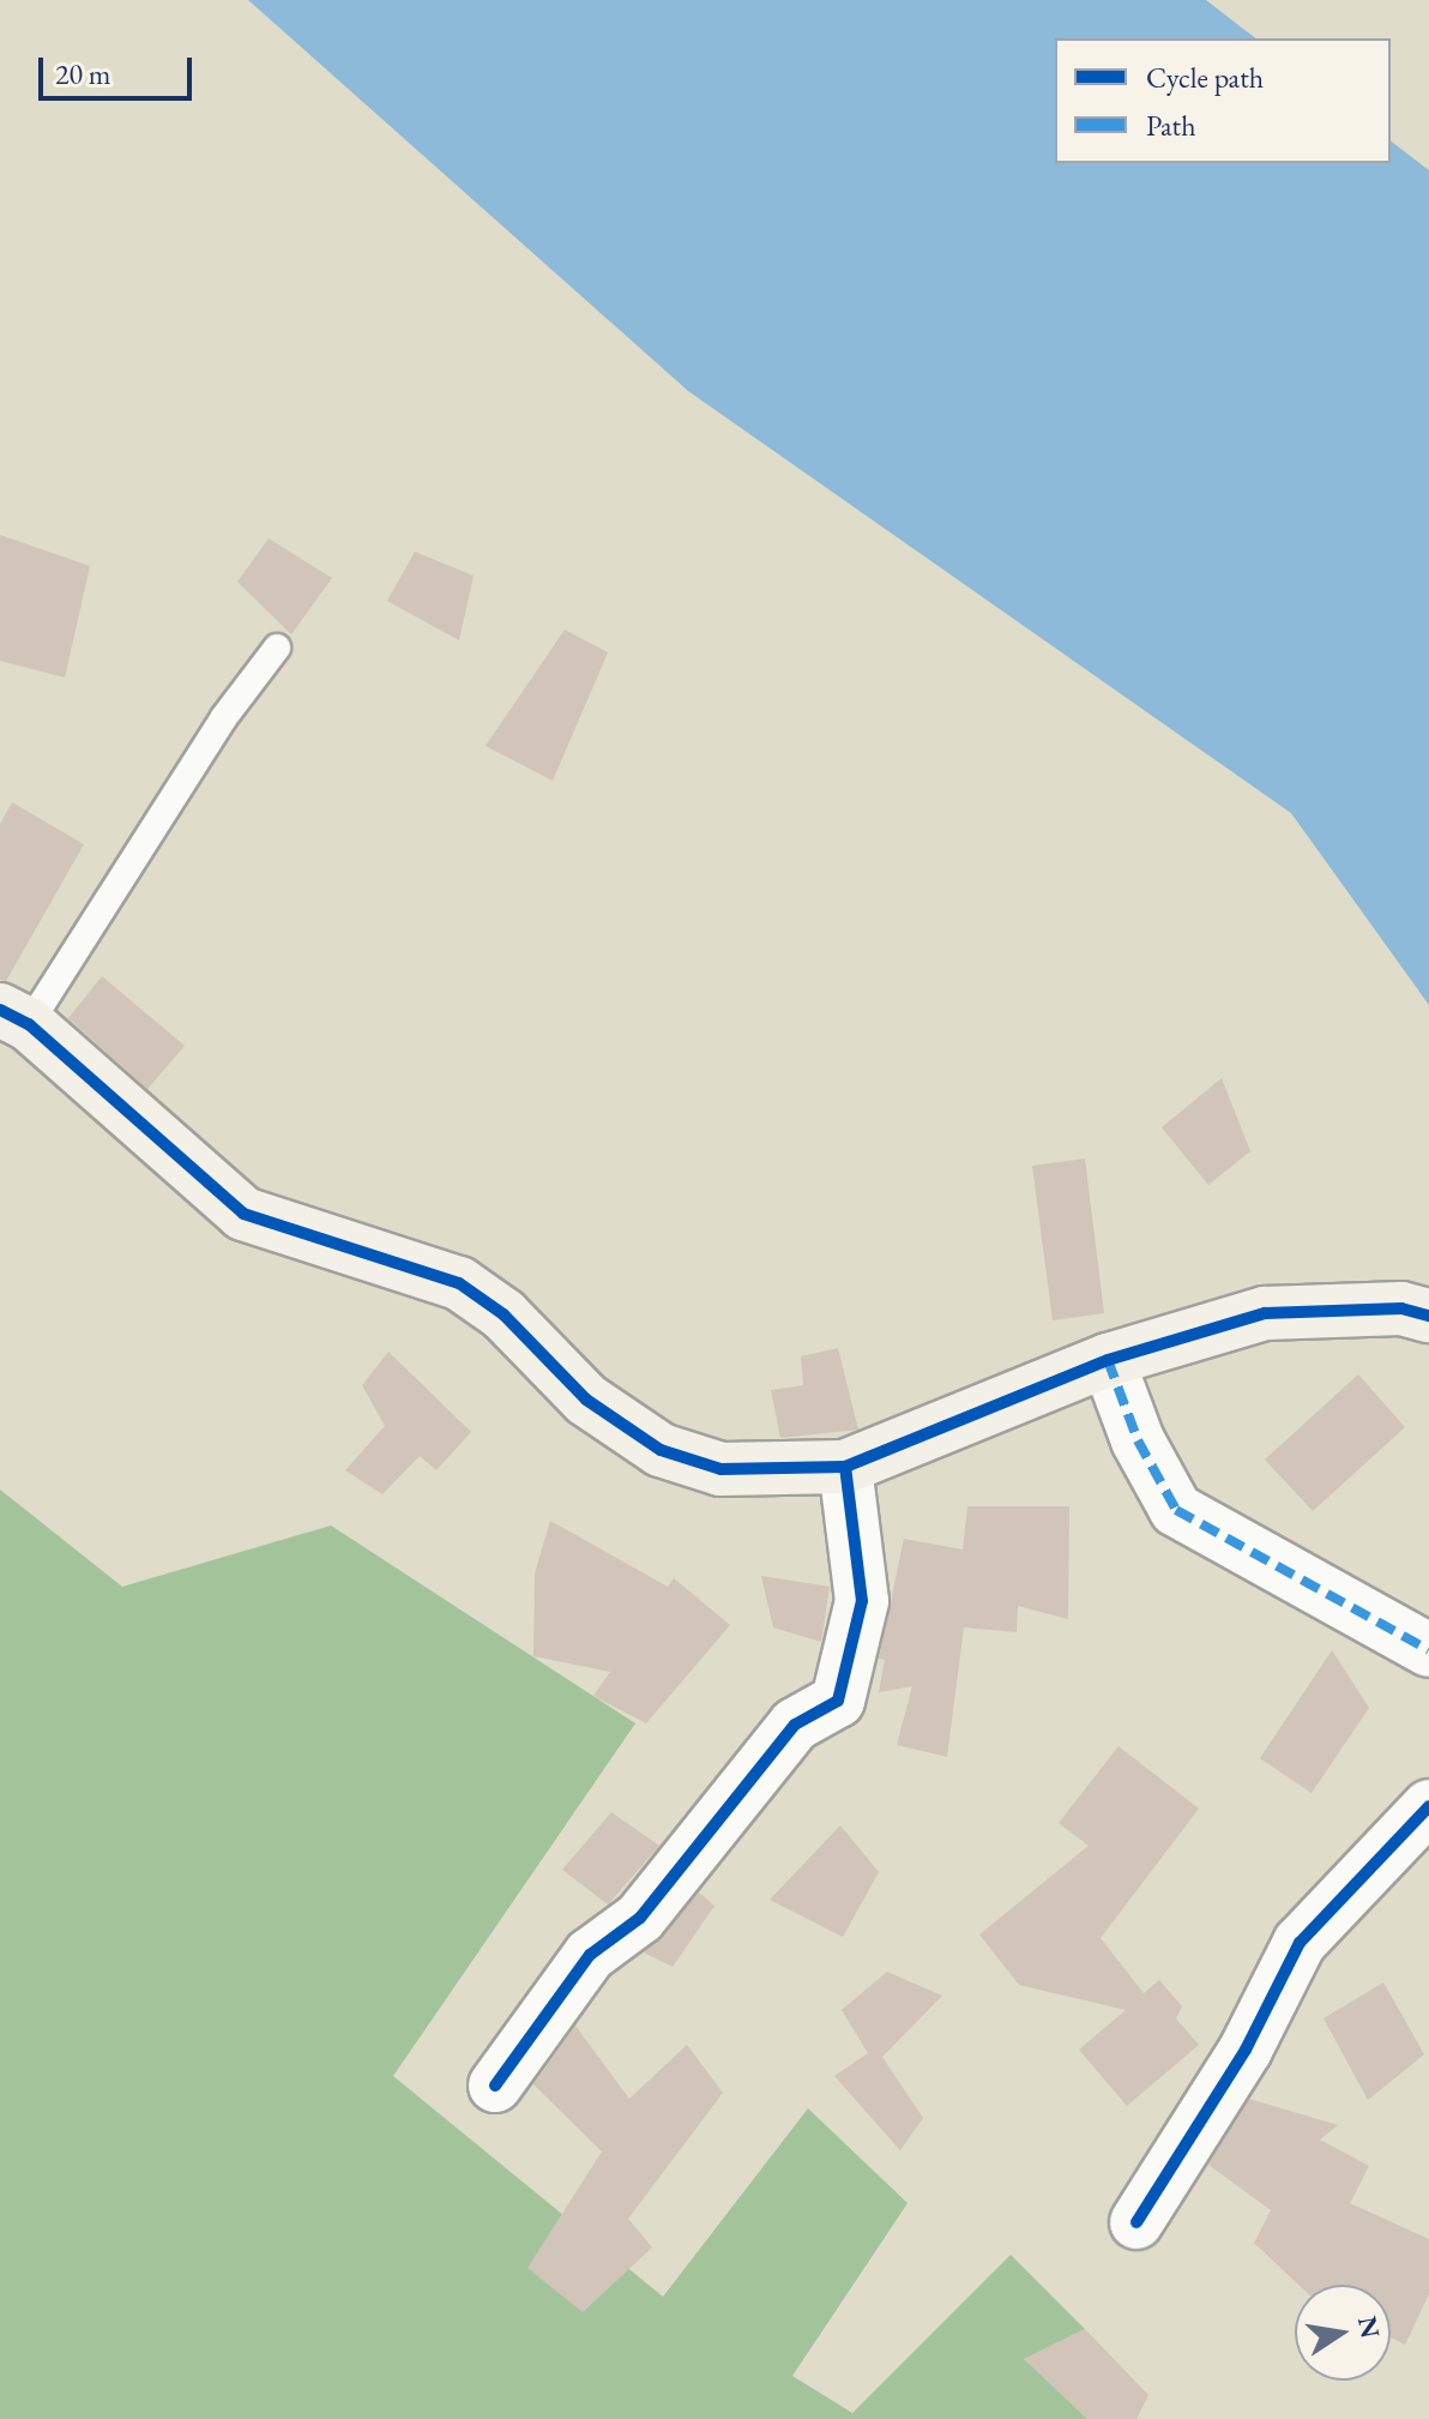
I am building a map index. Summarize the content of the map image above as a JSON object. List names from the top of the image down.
{
  "legend": ["Cycle path", "Path"],
  "scale_bar": "20 m",
  "north": "right"
}
